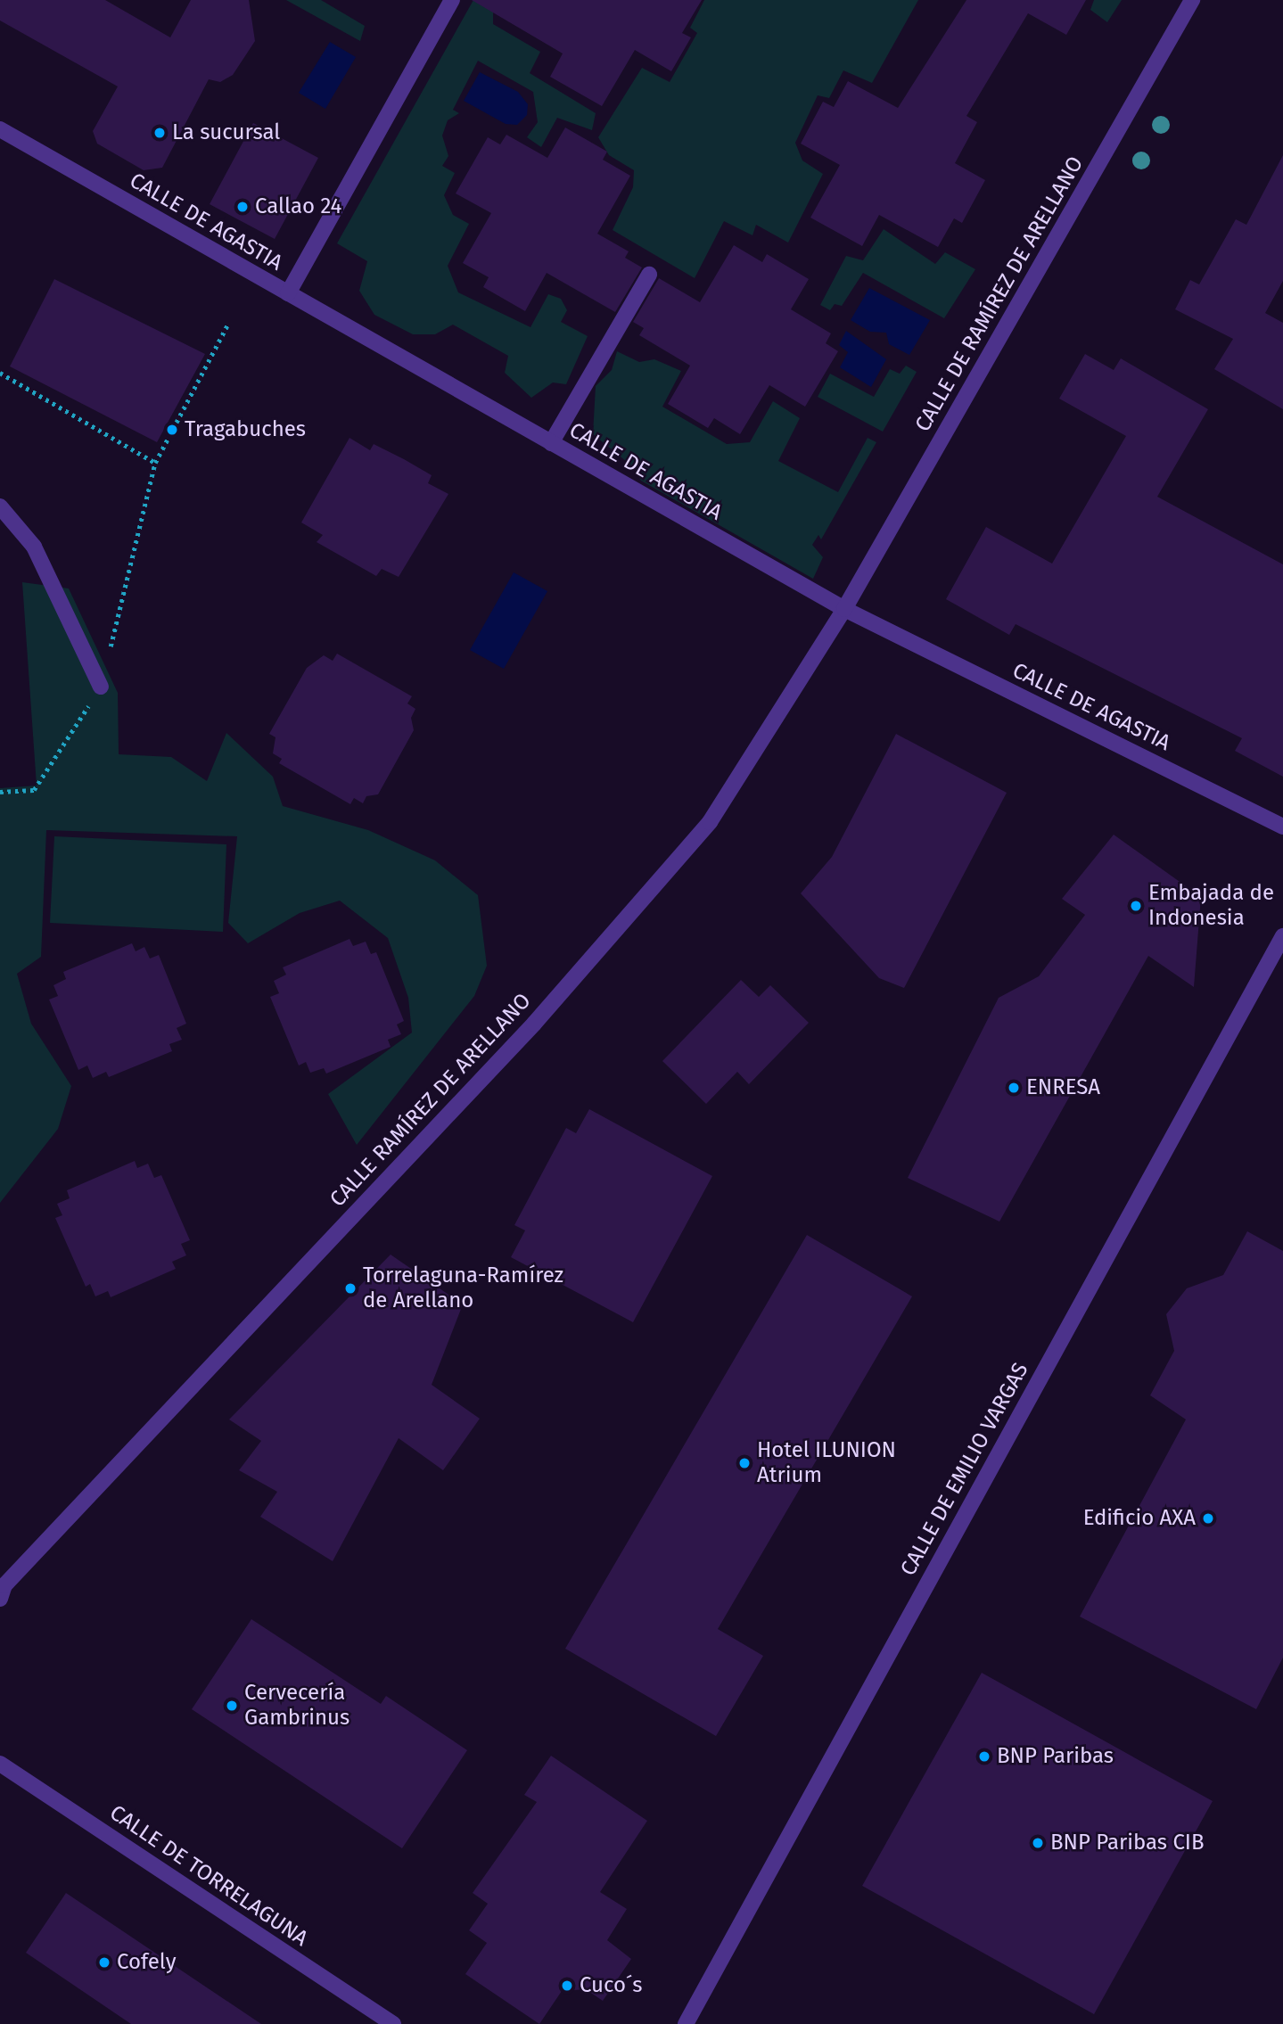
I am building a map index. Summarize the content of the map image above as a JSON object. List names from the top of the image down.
{
  "streets": {
    "street": [
      "CALLE DE AGASTIA",
      "CALLE DE RAMÍREZ DE ARELLANO",
      "CALLE RAMÍREZ DE ARELLANO",
      "CALLE DE EMILIO VARGAS",
      "CALLE DE TORRELAGUNA"
    ]
  },
  "crossings": [
    ["CALLE DE AGASTIA", "CALLE DE RAMÍREZ DE ARELLANO"],
    ["CALLE DE AGASTIA", "CALLE RAMÍREZ DE ARELLANO"],
    ["CALLE DE RAMÍREZ DE ARELLANO", "CALLE RAMÍREZ DE ARELLANO"]
  ],
  "places": [
    "La sucursal",
    "Callao 24",
    "Tragabuches",
    "Embajada de Indonesia",
    "ENRESA",
    "Torrelaguna-Ramírez de Arellano",
    "Hotel ILUNION Atrium",
    "Edificio AXA",
    "Cervecería Gambrinus",
    "BNP Paribas",
    "BNP Paribas CIB",
    "Cofely",
    "Cuco´s"
  ]
}
